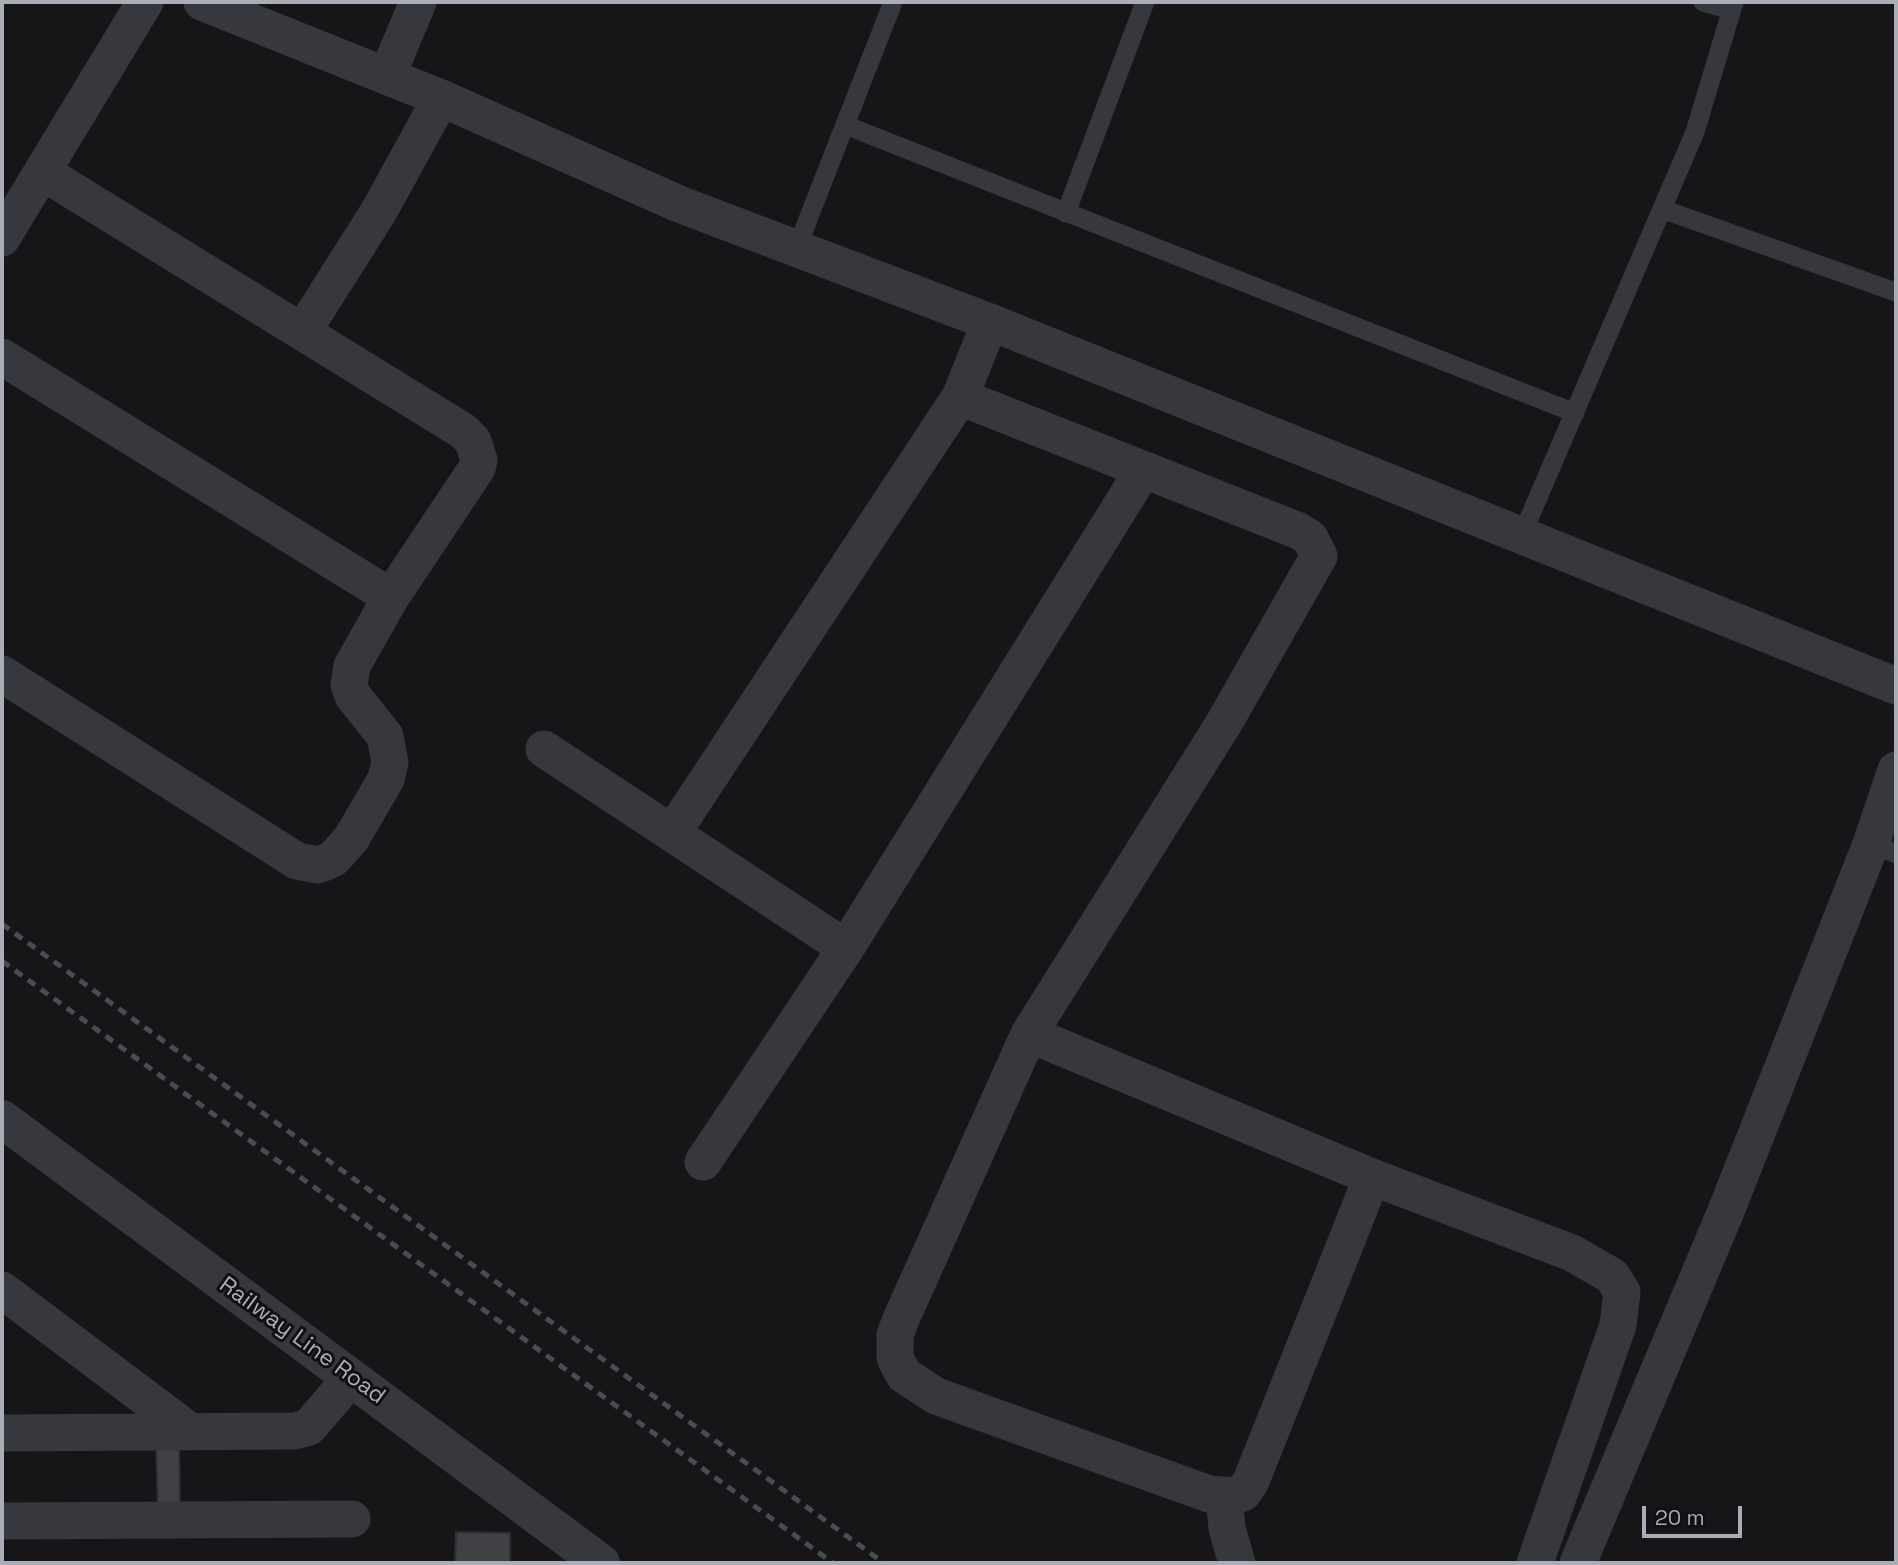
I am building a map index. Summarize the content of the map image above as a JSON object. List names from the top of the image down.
{
  "streets": {
    "street": ["Railway Line Road"]
  },
  "scale_bar": "20 m"
}
